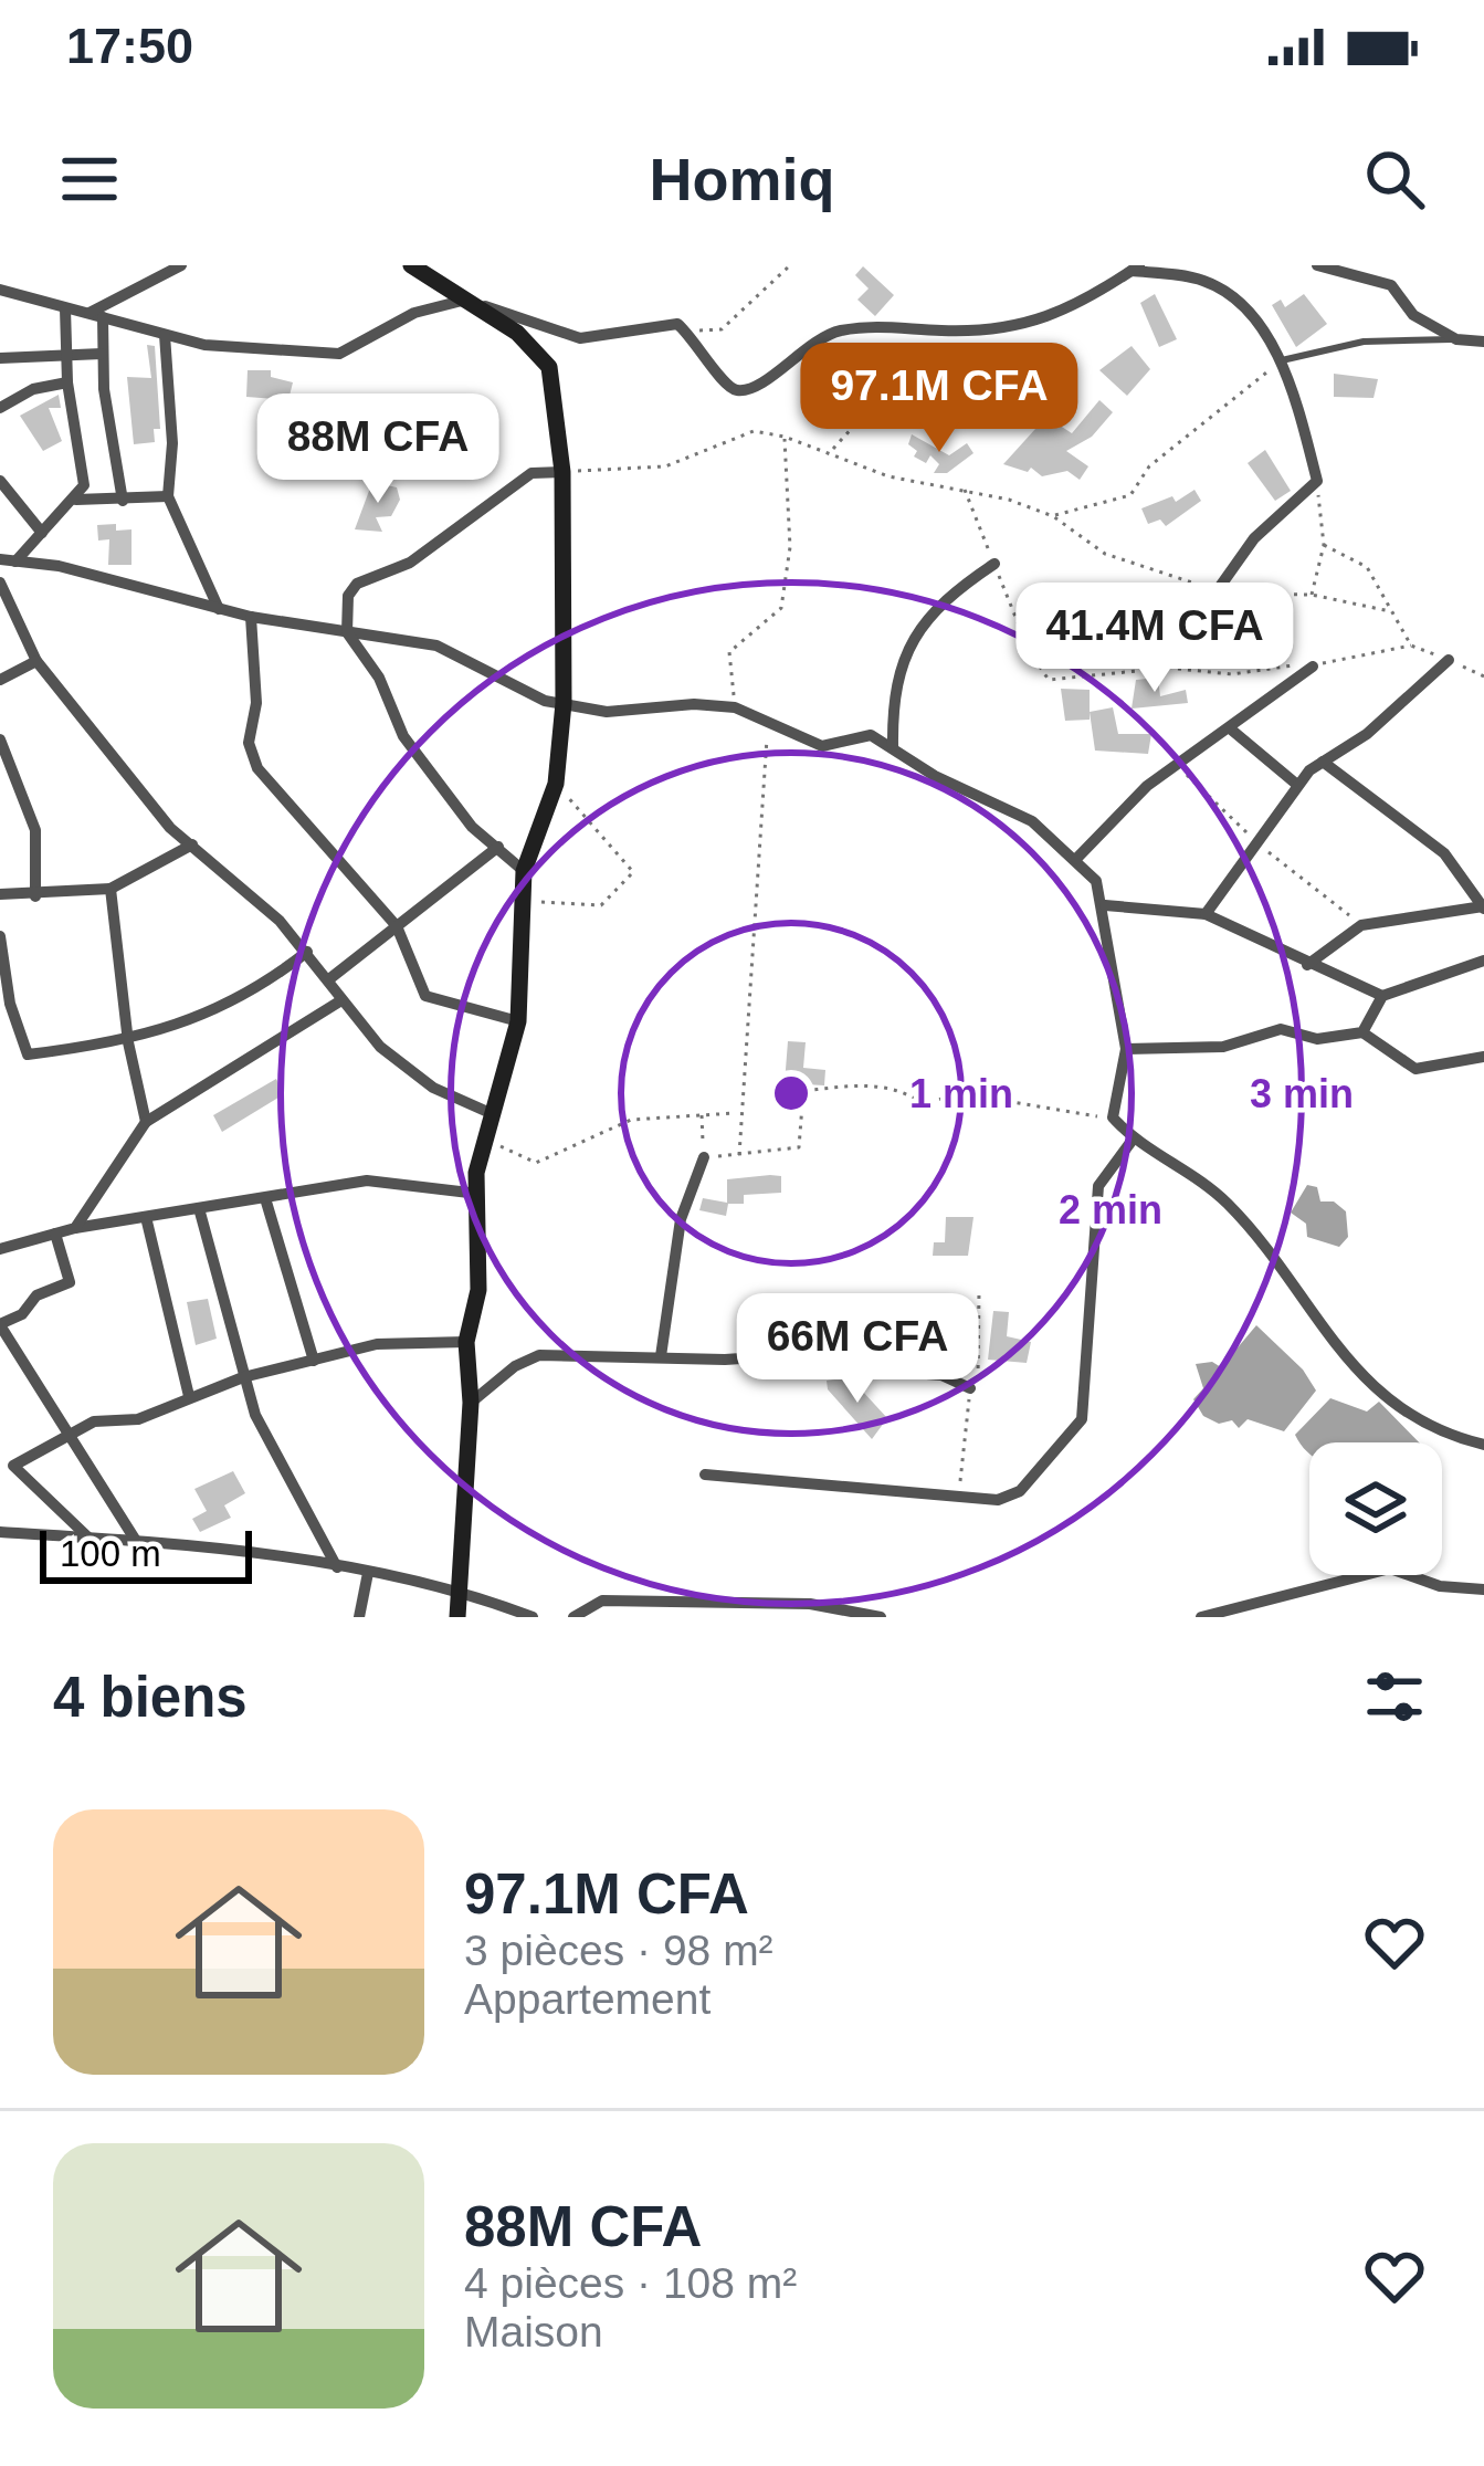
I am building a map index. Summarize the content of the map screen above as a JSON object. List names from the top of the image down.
{
  "scale_bar": "100 m",
  "page": {
    "status": "17:50",
    "header": "Homiq",
    "price": [
      "97.1M CFA",
      "88M CFA",
      "41.4M CFA",
      "66M CFA"
    ],
    "scale": "100 m",
    "heading": "4 biens",
    "list": [
      {
        "name": "97.1M CFA",
        "note": "3 pièces · 98 m² · Appartement"
      },
      {
        "name": "88M CFA",
        "note": "4 pièces · 108 m² · Maison"
      }
    ]
  },
  "rings": ["1 min", "3 min", "2 min"]
}
